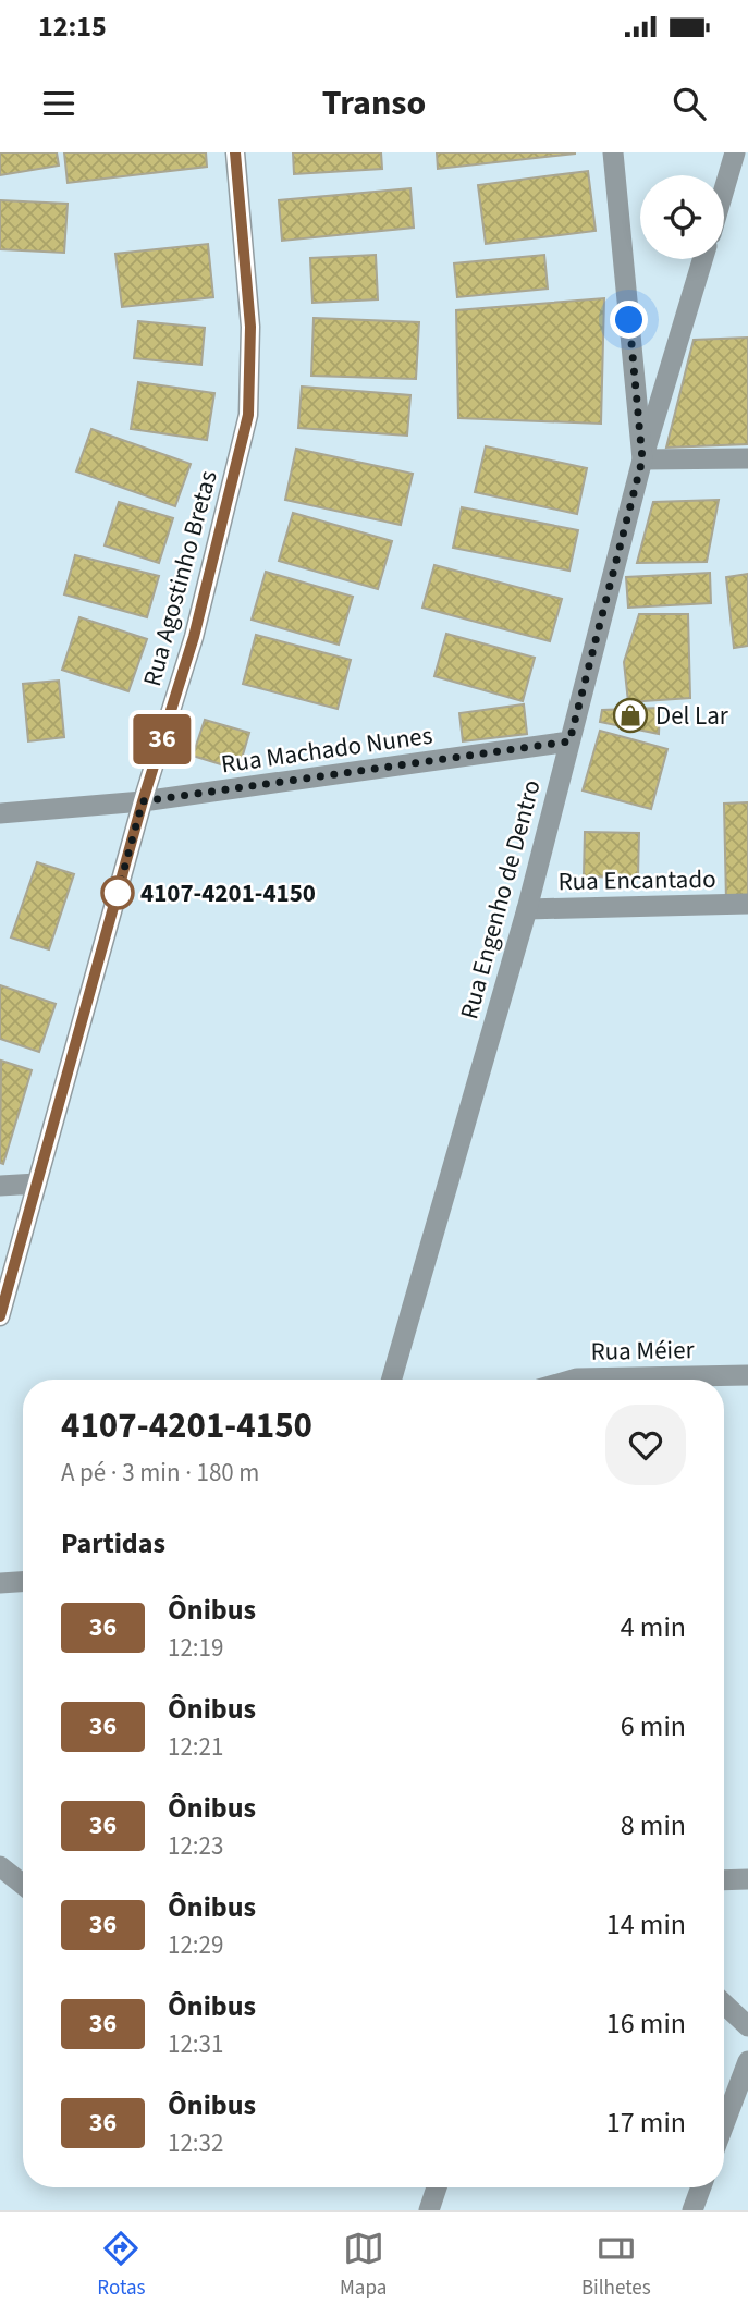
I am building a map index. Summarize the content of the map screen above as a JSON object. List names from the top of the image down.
{
  "streets": {
    "street": [
      "Rua Agostinho Bretas",
      "Rua Machado Nunes",
      "Rua Encantado",
      "Rua Engenho de Dentro",
      "Rua Méier"
    ]
  },
  "crossings": [
    ["Rua Agostinho Bretas", "Rua Machado Nunes"],
    ["Rua Machado Nunes", "Rua Engenho de Dentro"],
    ["Rua Encantado", "Rua Engenho de Dentro"]
  ],
  "places": {
    "shop": ["Del Lar"],
    "other": ["4107-4201-4150"]
  },
  "lines": ["bus line 36"],
  "page": {
    "status": "12:15",
    "header": "Transo",
    "on_map": "36",
    "heading": [
      ["4107-4201-4150", "A pé · 3 min · 180 m"],
      "Partidas"
    ],
    "list": [
      {
        "mark": "36",
        "name": "Ônibus",
        "note": "12:19",
        "value": "4 min"
      },
      {
        "mark": "36",
        "name": "Ônibus",
        "note": "12:21",
        "value": "6 min"
      },
      {
        "mark": "36",
        "name": "Ônibus",
        "note": "12:23",
        "value": "8 min"
      },
      {
        "mark": "36",
        "name": "Ônibus",
        "note": "12:29",
        "value": "14 min"
      },
      {
        "mark": "36",
        "name": "Ônibus",
        "note": "12:31",
        "value": "16 min"
      },
      {
        "mark": "36",
        "name": "Ônibus",
        "note": "12:32",
        "value": "17 min"
      }
    ],
    "tabs": ["Rotas", "Mapa", "Bilhetes"]
  }
}
